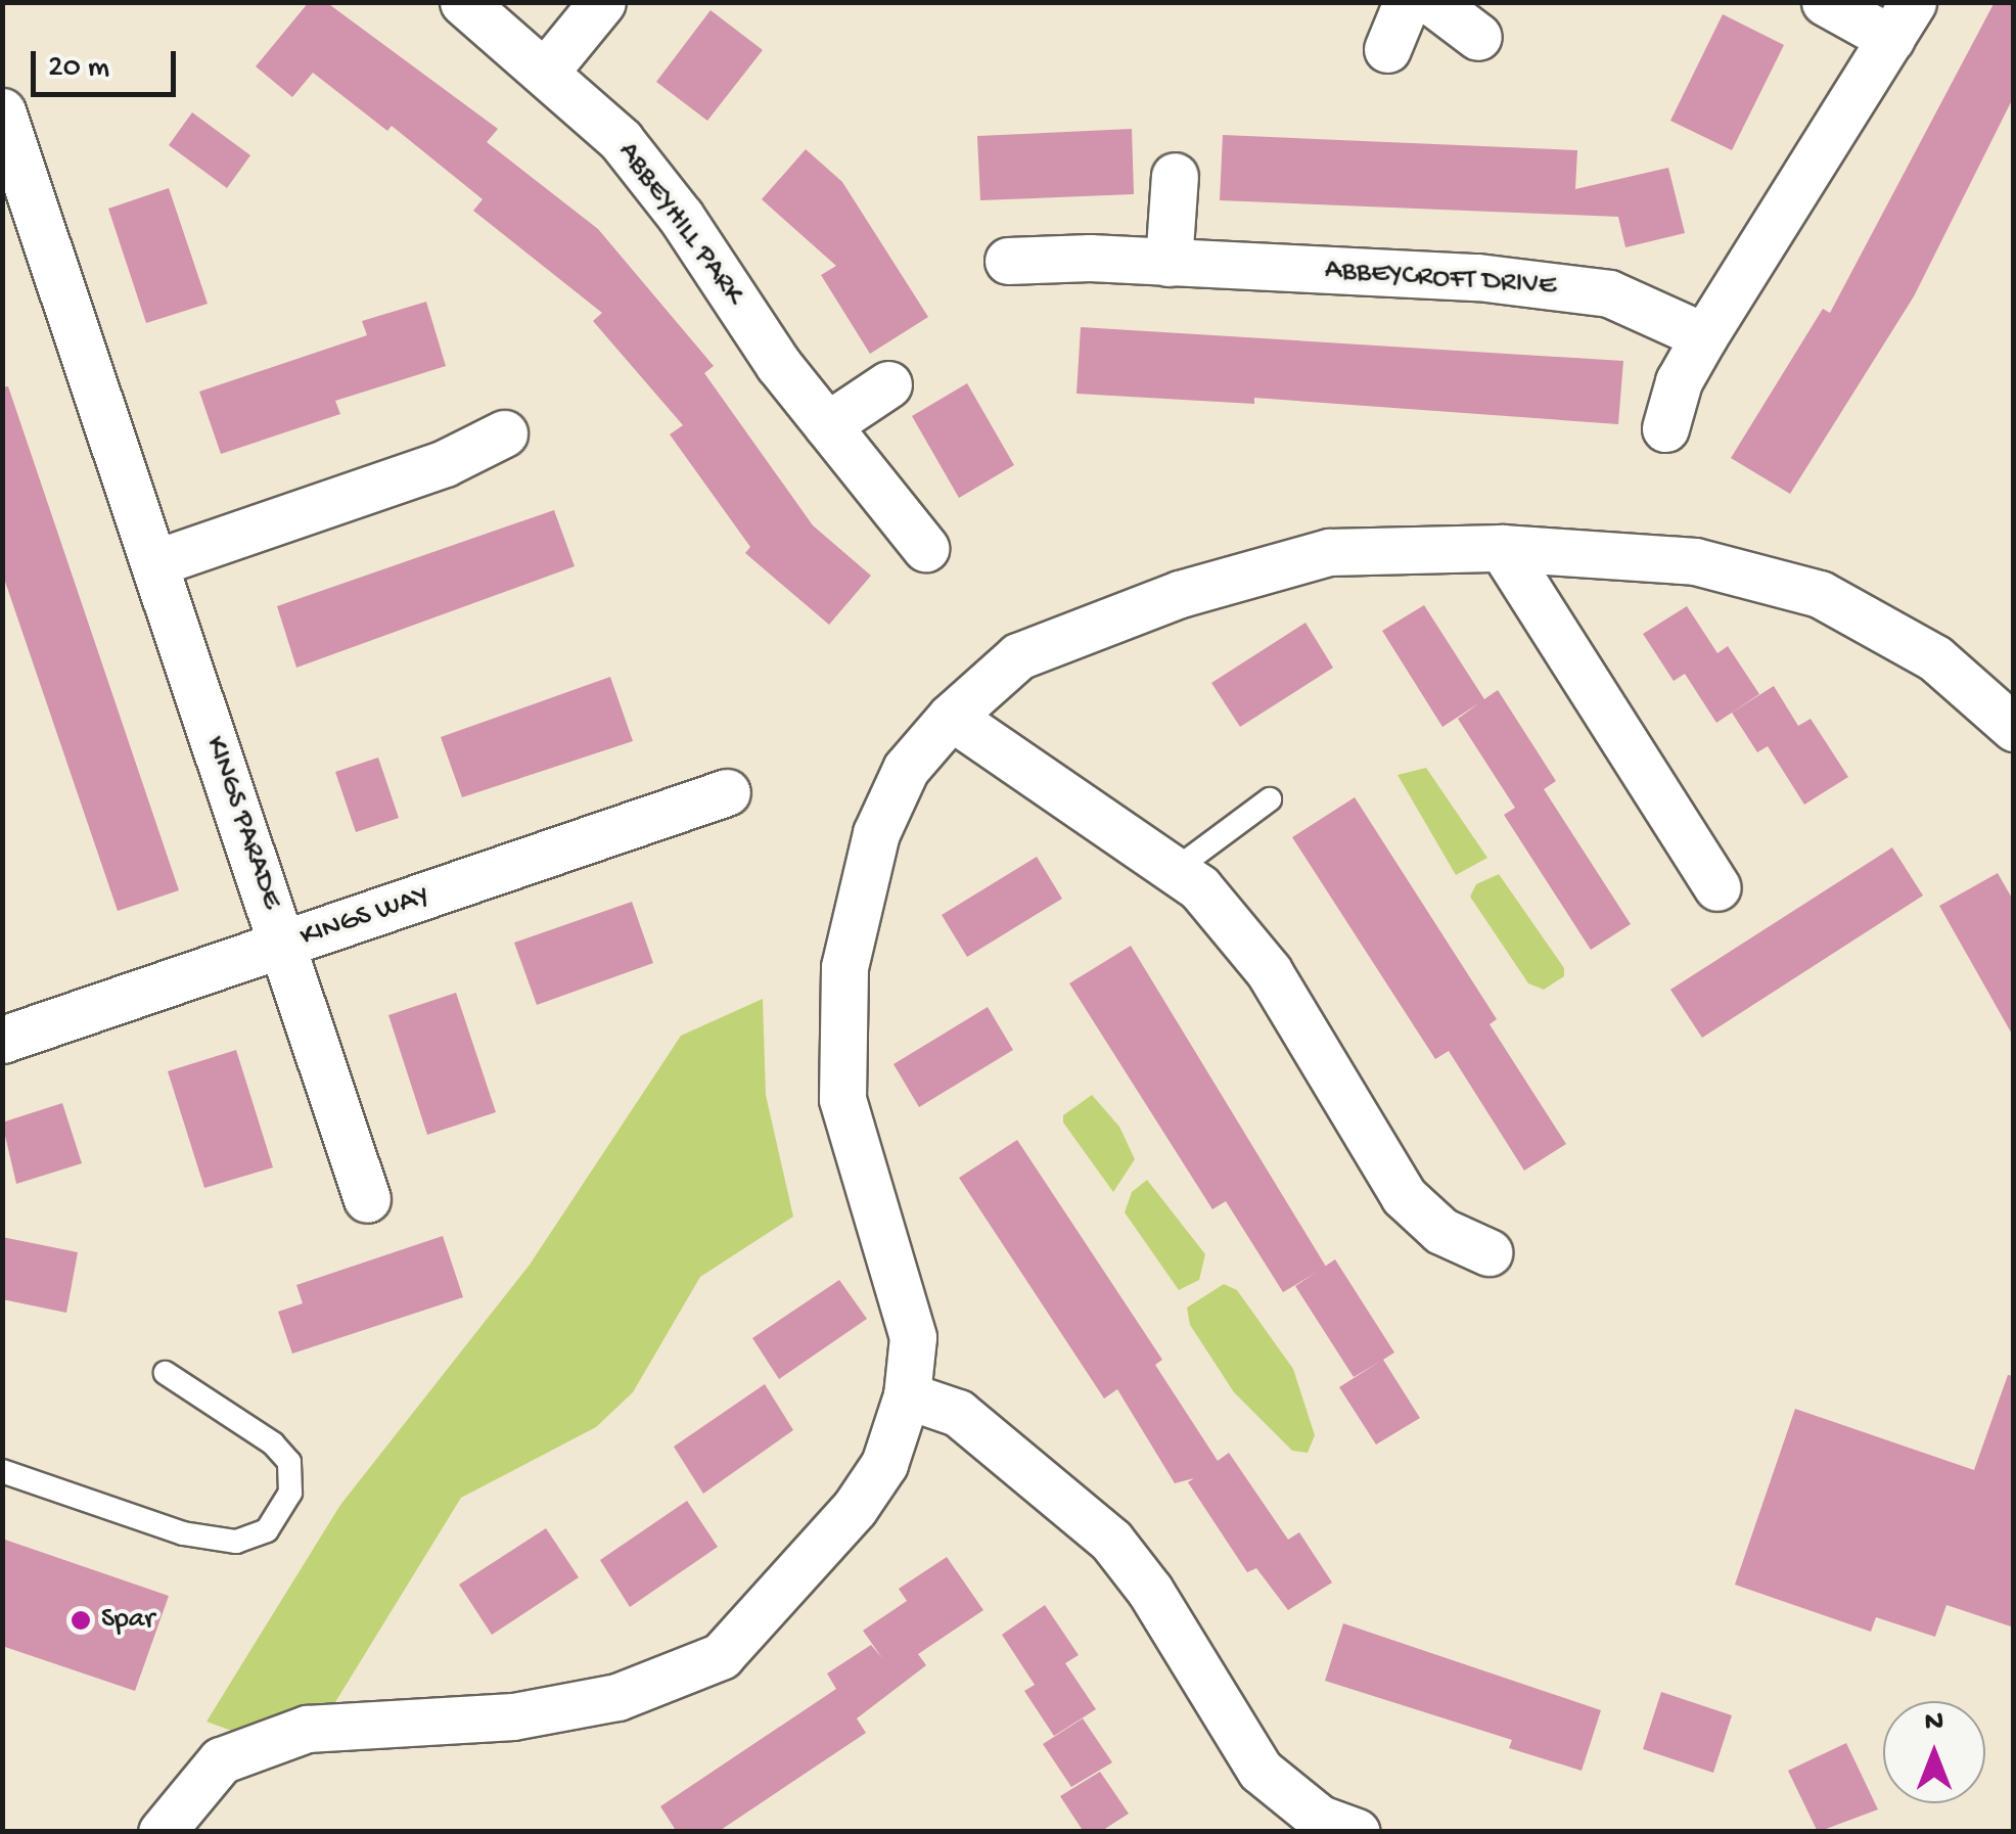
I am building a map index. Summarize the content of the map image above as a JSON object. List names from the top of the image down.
{
  "streets": {
    "street": [
      "ABBEYHILL PARK",
      "ABBEYCROFT DRIVE",
      "KINGS PARADE",
      "KINGS WAY"
    ]
  },
  "crossings": [
    ["KINGS PARADE", "KINGS WAY"]
  ],
  "places": ["Spar"],
  "scale_bar": "20 m",
  "north": "top"
}
